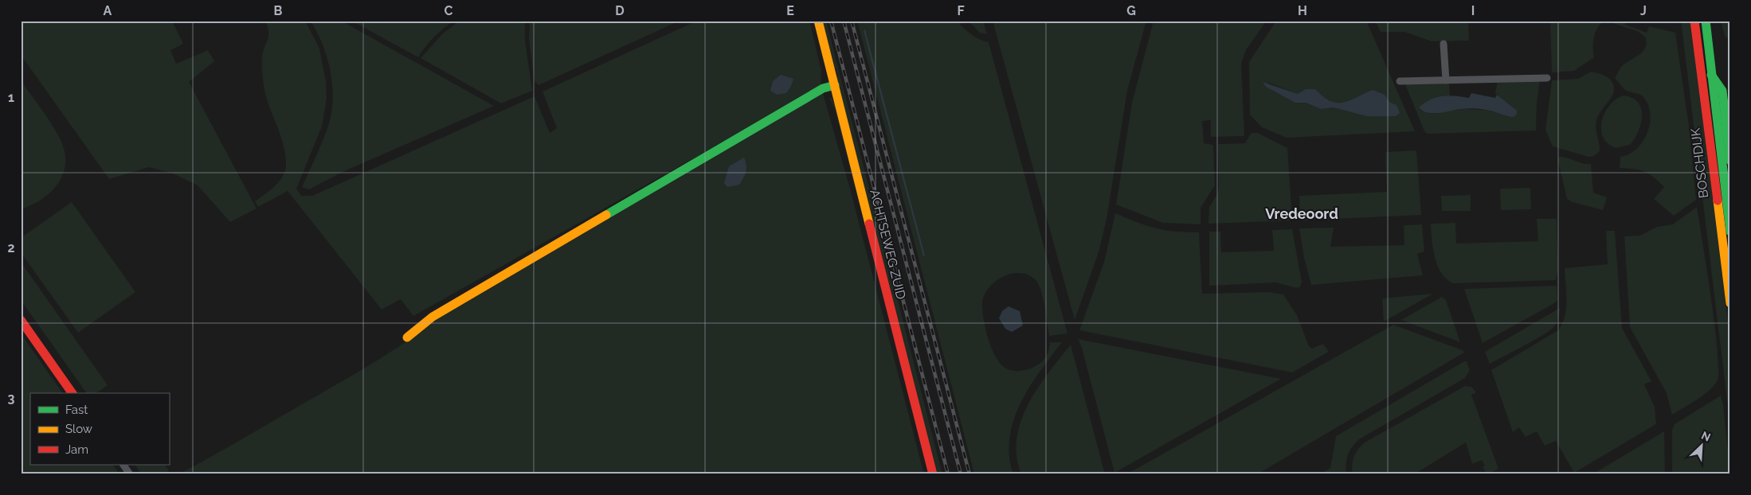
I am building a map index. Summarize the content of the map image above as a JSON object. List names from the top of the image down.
{
  "streets": {
    "street": ["BOSCHDIJK", "ACHTSEWEG ZUID"]
  },
  "districts": ["Vredeoord"],
  "legend": ["Fast", "Slow", "Jam"],
  "north": "top right",
  "grid": {
    "columns": [
      "A",
      "B",
      "C",
      "D",
      "E",
      "F",
      "G",
      "H",
      "I",
      "J"
    ],
    "rows": ["1", "2", "3"]
  }
}
